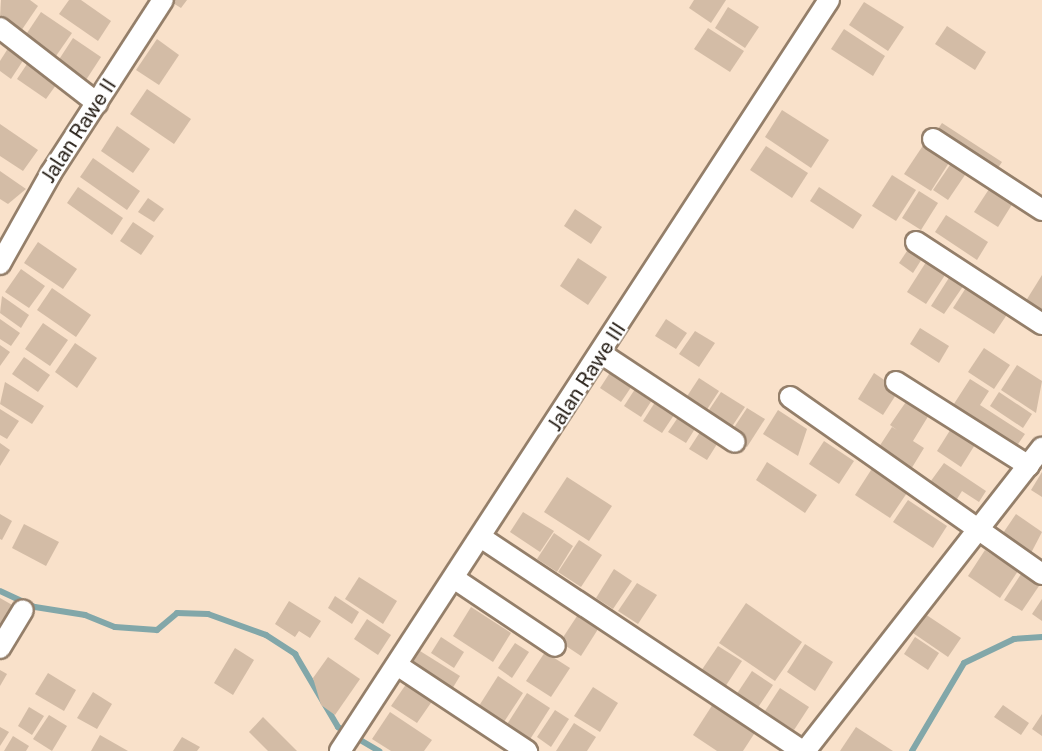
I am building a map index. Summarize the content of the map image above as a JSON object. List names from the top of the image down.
{
  "streets": {
    "street": ["Jalan Rawe II", "Jalan Rawe III"]
  }
}
